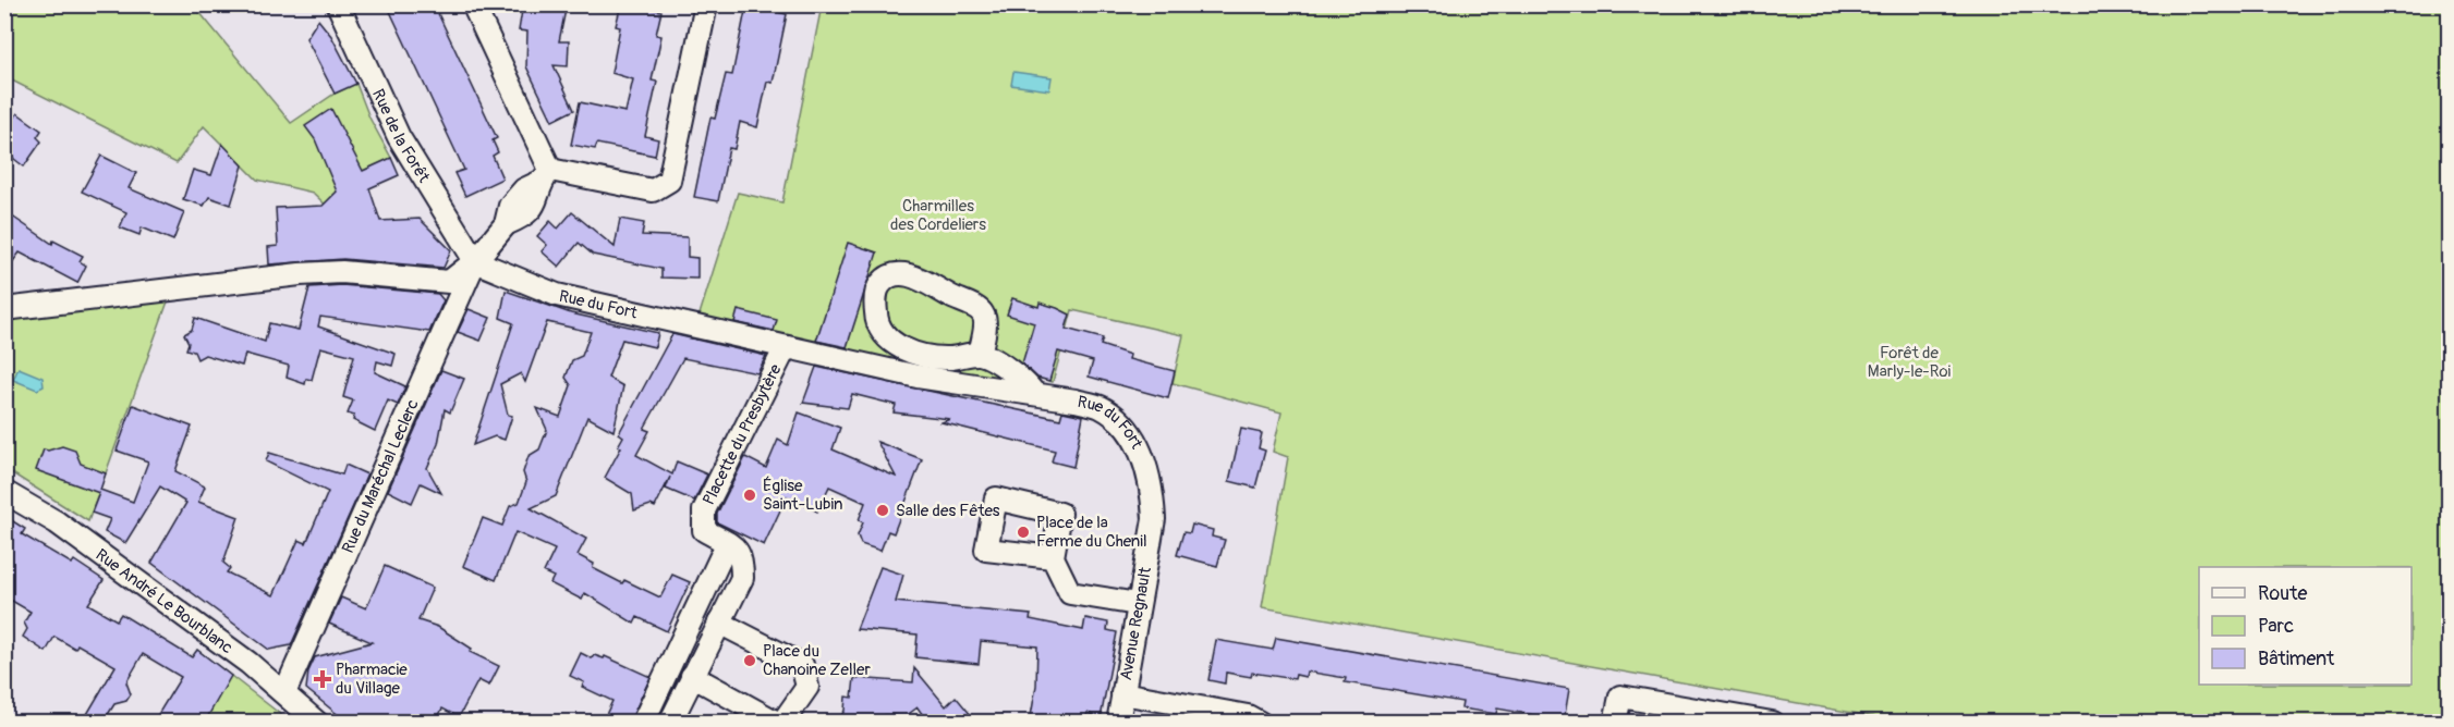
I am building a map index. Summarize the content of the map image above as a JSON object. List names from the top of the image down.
{
  "streets": {
    "street": [
      "Rue de la Forêt",
      "Rue du Fort",
      "Placette du Presbytère",
      "Rue du Maréchal Leclerc",
      "Rue André Le Bourblanc",
      "Avenue Regnault"
    ]
  },
  "crossings": [
    ["Rue de la Forêt", "Rue du Fort"],
    ["Rue de la Forêt", "Rue du Maréchal Leclerc"],
    ["Rue du Fort", "Placette du Presbytère"],
    ["Rue du Fort", "Rue du Maréchal Leclerc"],
    ["Rue du Fort", "Avenue Regnault"],
    ["Rue du Maréchal Leclerc", "Rue André Le Bourblanc"]
  ],
  "parks": ["Charmilles des Cordeliers", "Forêt de Marly-le-Roi"],
  "places": {
    "other": [
      "Église Saint-Lubin",
      "Salle des Fêtes",
      "Place de la Ferme du Chenil",
      "Place du Chanoine Zeller"
    ],
    "health": ["Pharmacie du Village"]
  },
  "legend": ["Route", "Parc", "Bâtiment"]
}
